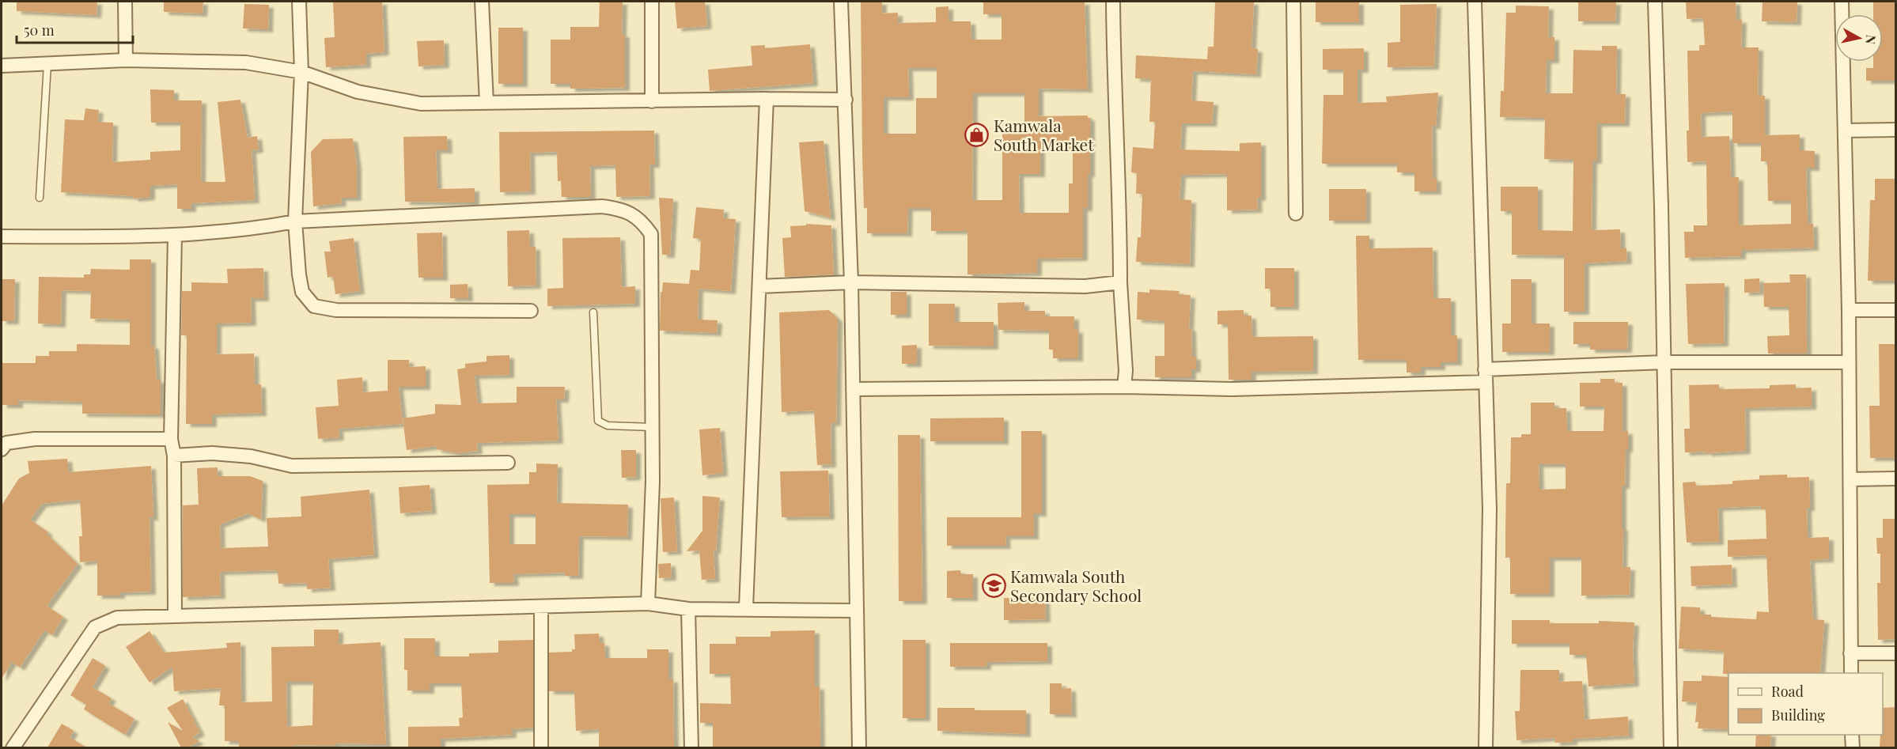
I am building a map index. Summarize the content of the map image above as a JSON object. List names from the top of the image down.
{
  "places": {
    "shop": ["Kamwala South Market"],
    "school or university": ["Kamwala South Secondary School"]
  },
  "legend": ["Road", "Building"],
  "scale_bar": "50 m",
  "north": "right"
}
